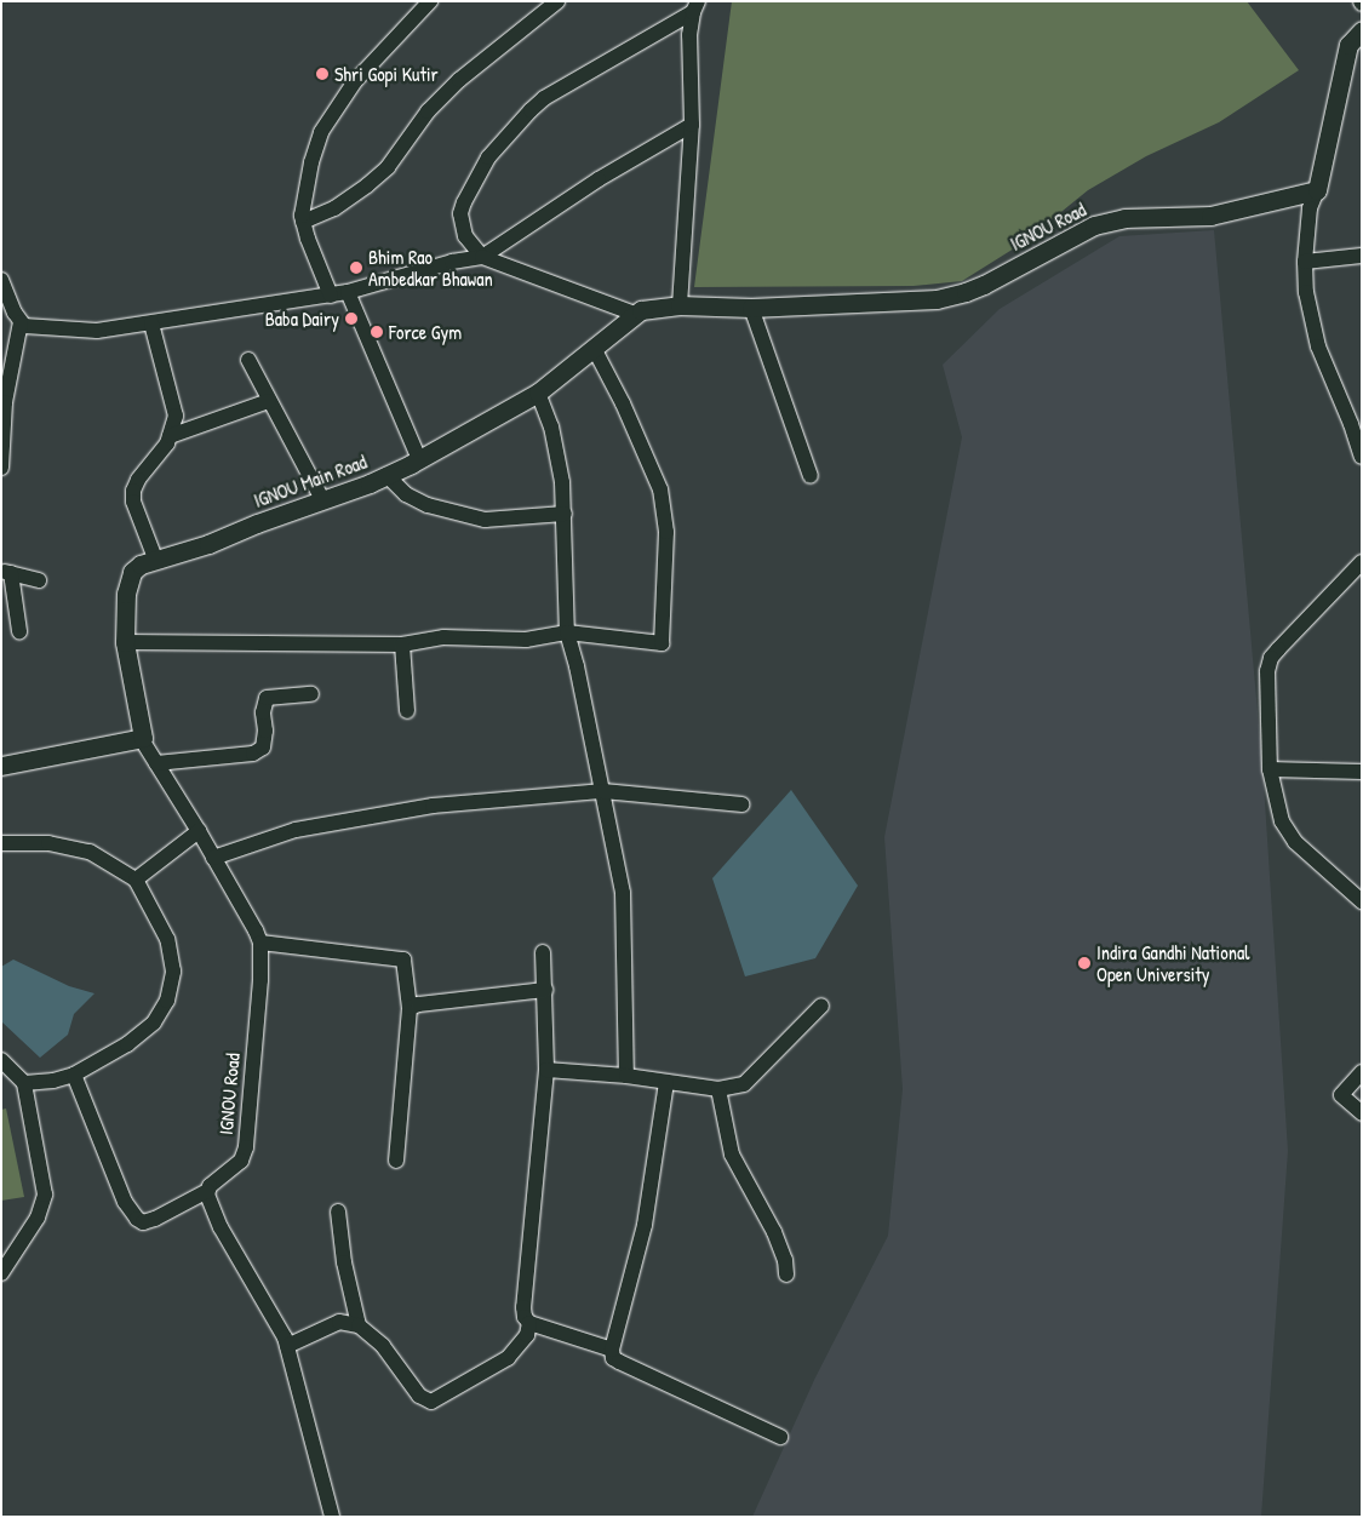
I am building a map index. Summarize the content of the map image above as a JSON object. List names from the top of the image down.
{
  "streets": {
    "street": ["IGNOU Road", "IGNOU Main Road"]
  },
  "crossings": [
    ["IGNOU Road", "IGNOU Main Road"]
  ],
  "places": [
    "Shri Gopi Kutir",
    "Bhim Rao Ambedkar Bhawan",
    "Baba Dairy",
    "Force Gym",
    "Indira Gandhi National Open University"
  ]
}
